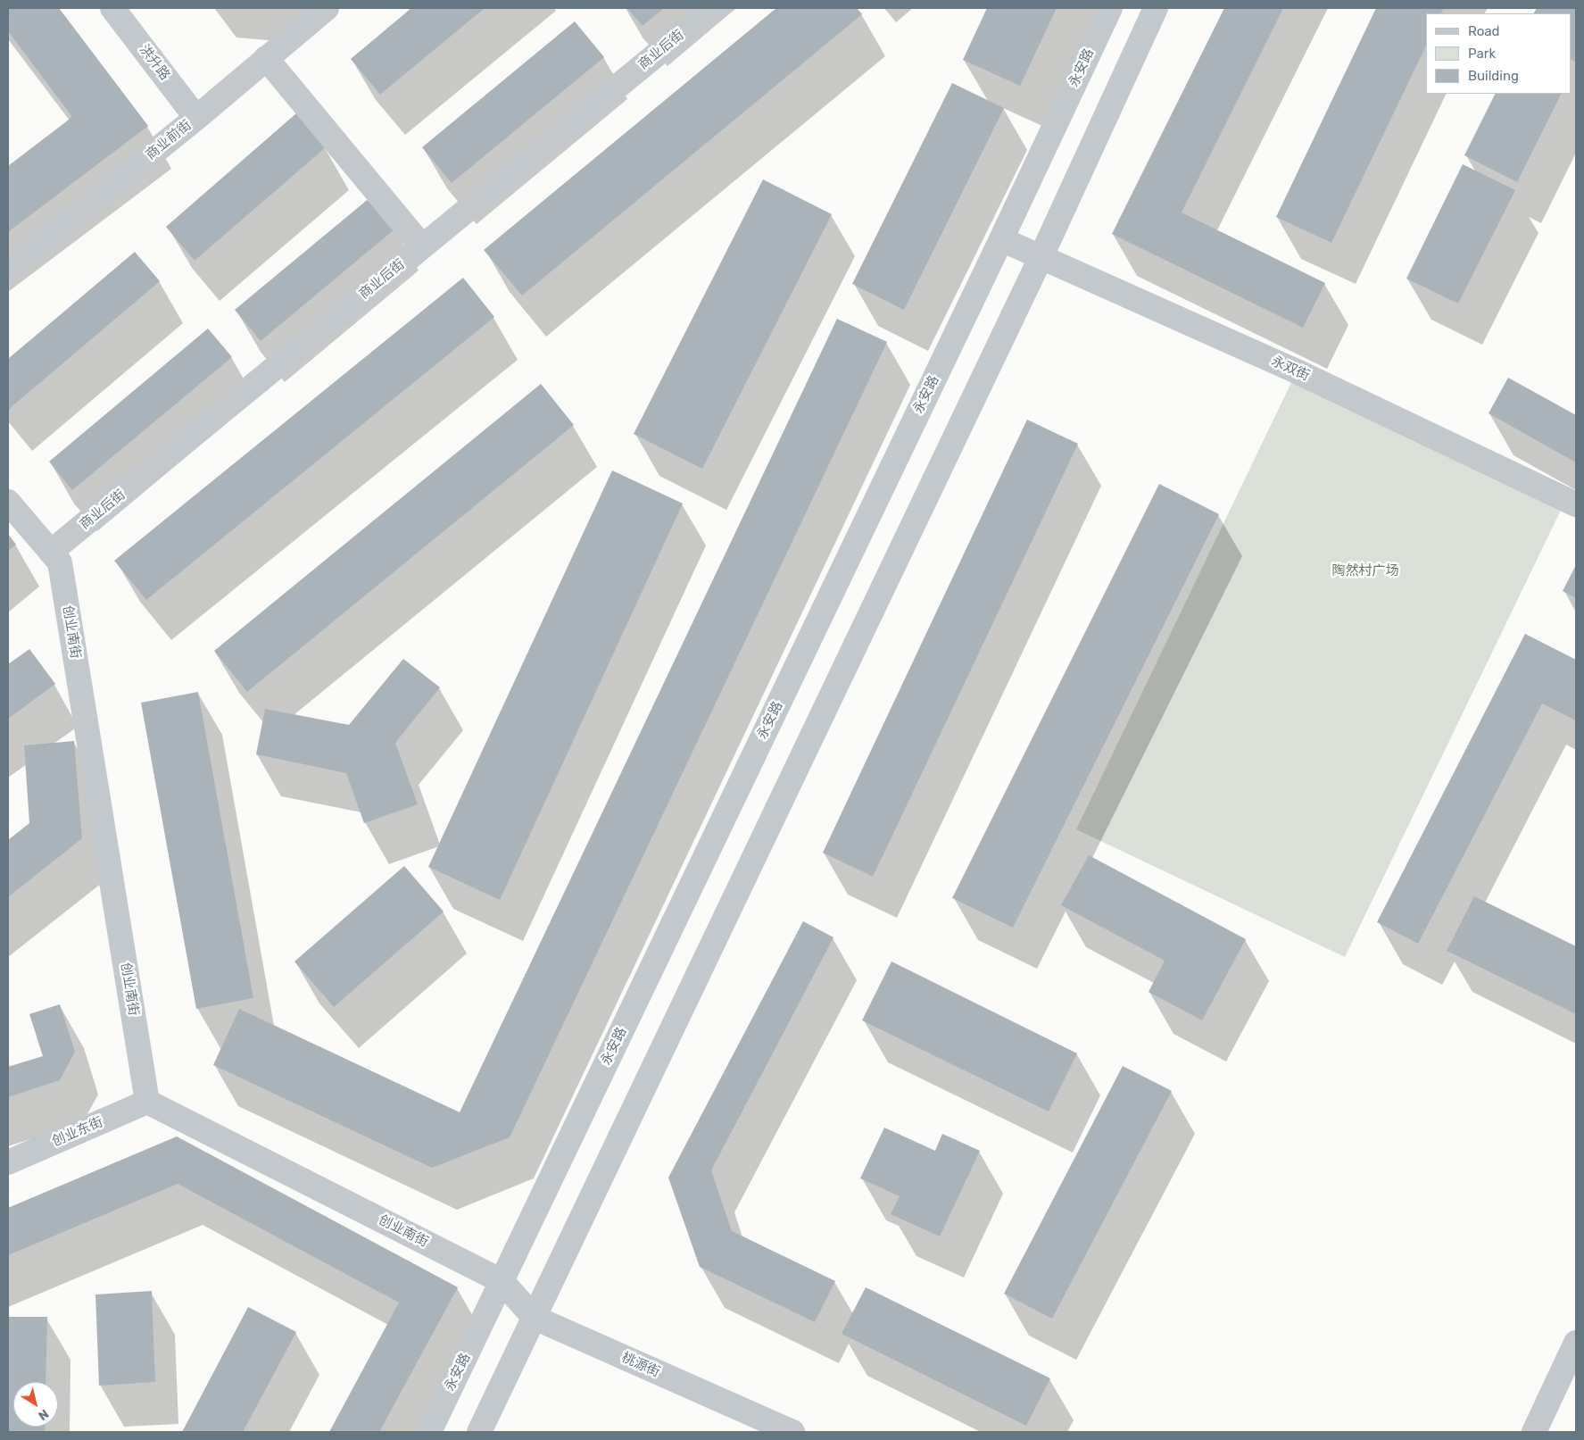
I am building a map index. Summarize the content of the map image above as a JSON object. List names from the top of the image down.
{
  "streets": {
    "street": [
      "商业后街",
      "洪升路",
      "永安路",
      "商业前街",
      "永双街",
      "创业南街",
      "创业东街",
      "桃源街"
    ]
  },
  "crossings": [
    ["商业后街", "创业南街"],
    ["洪升路", "商业前街"],
    ["永安路", "永双街"],
    ["永安路", "创业南街"],
    ["永安路", "桃源街"],
    ["创业南街", "创业东街"],
    ["创业南街", "桃源街"]
  ],
  "parks": ["陶然村广场"],
  "legend": ["Road", "Park", "Building"],
  "north": "bottom right"
}
